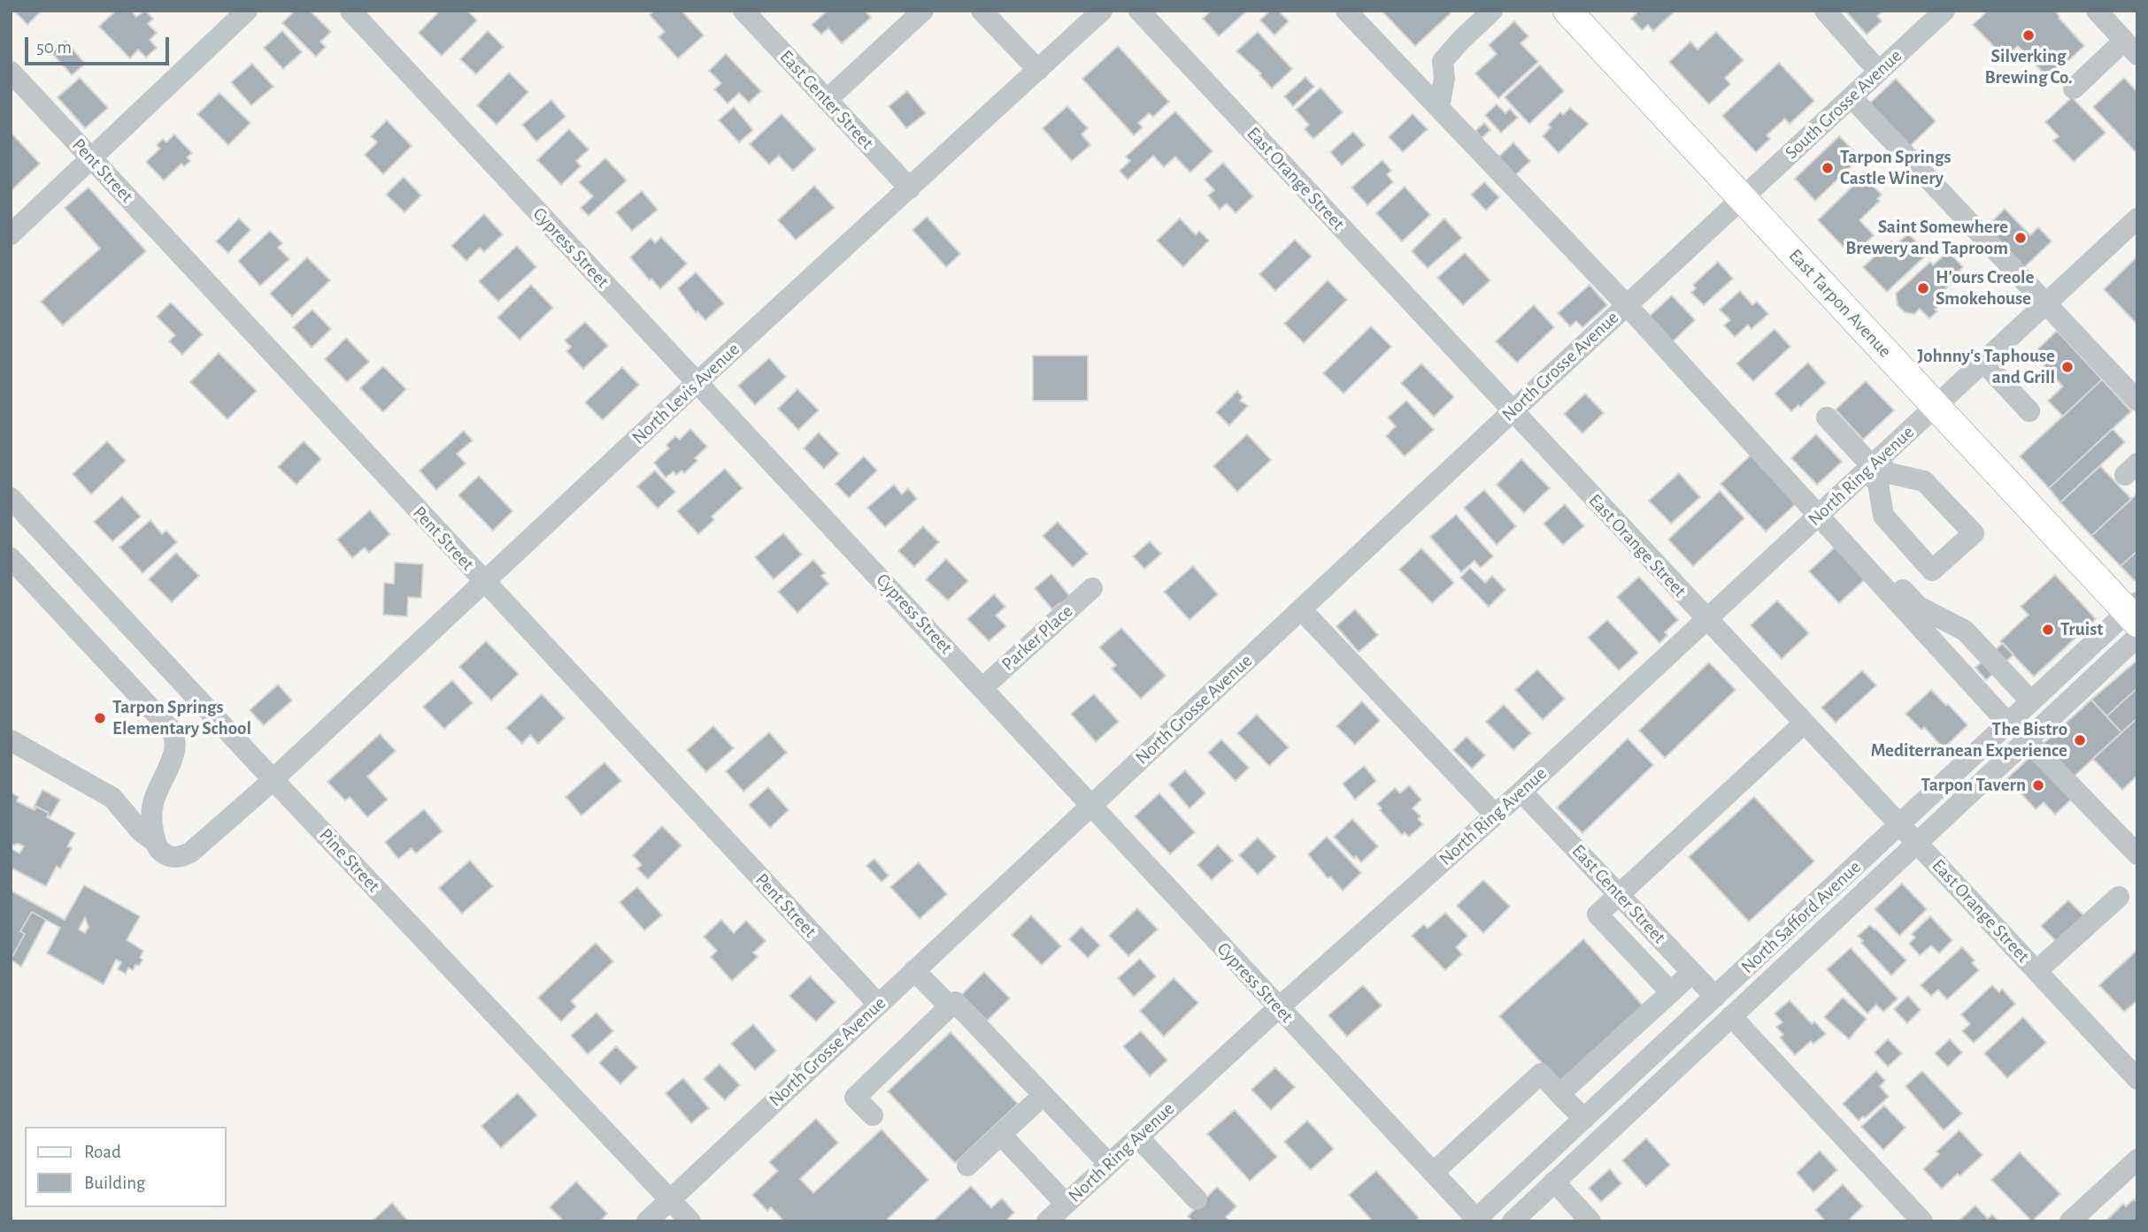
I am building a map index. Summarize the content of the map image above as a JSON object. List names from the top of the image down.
{
  "streets": {
    "main road": ["East Tarpon Avenue"],
    "street": [
      "East Center Street",
      "South Grosse Avenue",
      "Pent Street",
      "East Orange Street",
      "Cypress Street",
      "North Grosse Avenue",
      "North Levis Avenue",
      "North Ring Avenue",
      "Parker Place",
      "Pine Street",
      "North Safford Avenue"
    ]
  },
  "crossings": [
    ["East Center Street", "North Levis Avenue"],
    ["East Center Street", "North Ring Avenue"],
    ["East Center Street", "North Safford Avenue"],
    ["South Grosse Avenue", "East Tarpon Avenue"],
    ["South Grosse Avenue", "North Grosse Avenue"],
    ["Pent Street", "North Grosse Avenue"],
    ["Pent Street", "North Levis Avenue"],
    ["East Orange Street", "North Grosse Avenue"],
    ["East Orange Street", "North Ring Avenue"],
    ["East Orange Street", "North Safford Avenue"],
    ["Cypress Street", "North Grosse Avenue"],
    ["Cypress Street", "North Levis Avenue"],
    ["Cypress Street", "North Ring Avenue"],
    ["Cypress Street", "Parker Place"],
    ["Cypress Street", "North Safford Avenue"],
    ["East Tarpon Avenue", "North Grosse Avenue"],
    ["East Tarpon Avenue", "North Ring Avenue"],
    ["East Tarpon Avenue", "North Safford Avenue"],
    ["North Grosse Avenue", "Pine Street"],
    ["North Levis Avenue", "Pine Street"]
  ],
  "places": [
    "Silverking Brewing Co.",
    "Tarpon Springs Castle Winery",
    "Saint Somewhere Brewery and Taproom",
    "H'ours Creole Smokehouse",
    "Johnny's Taphouse and Grill",
    "Truist",
    "Tarpon Springs Elementary School",
    "The Bistro Mediterranean Experience",
    "Tarpon Tavern"
  ],
  "legend": ["Road", "Building"],
  "scale_bar": "50 m"
}
